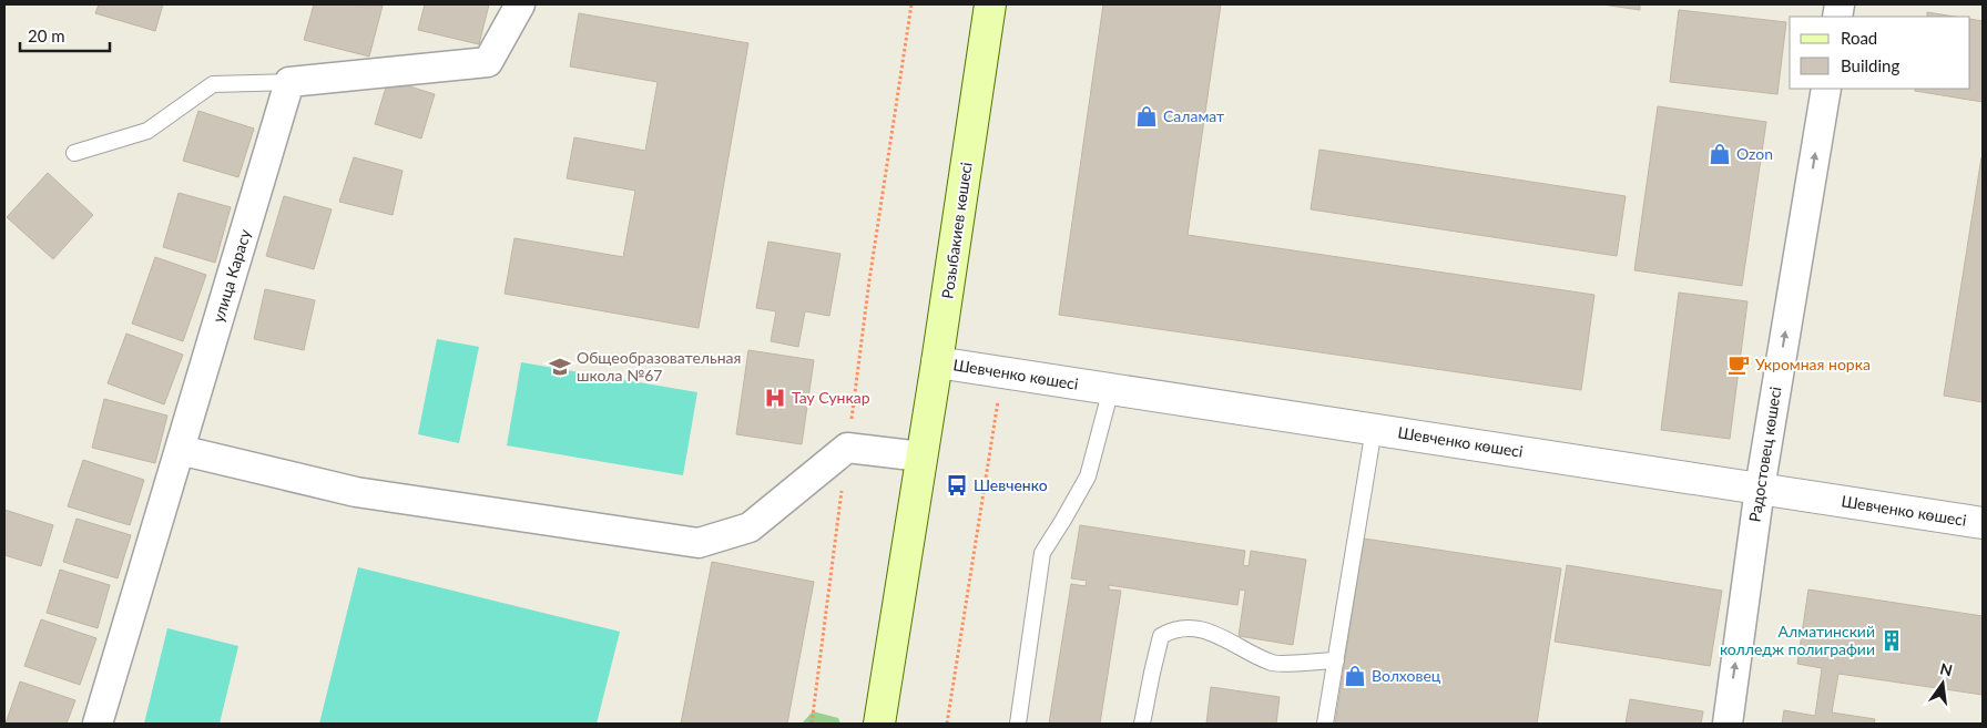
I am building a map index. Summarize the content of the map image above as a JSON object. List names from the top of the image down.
{
  "streets": {
    "main road": ["Розыбакиев көшесі"],
    "street": ["улица Карасу", "Шевченко көшесі", "Радостовец көшесі"]
  },
  "crossings": [
    ["Розыбакиев көшесі", "Шевченко көшесі"],
    ["Шевченко көшесі", "Радостовец көшесі"]
  ],
  "one_way": ["Радостовец көшесі"],
  "places": {
    "shop": ["Саламат", "Ozon", "Волховец"],
    "cafe": ["Укромная норка"],
    "school or university": ["Общеобразовательная школа №67"],
    "hospital": ["Тау Сункар"],
    "bus stop": ["Шевченко"],
    "building": ["Алматинский колледж полиграфии"]
  },
  "legend": ["Road", "Building"],
  "scale_bar": "20 m",
  "north": "top"
}
